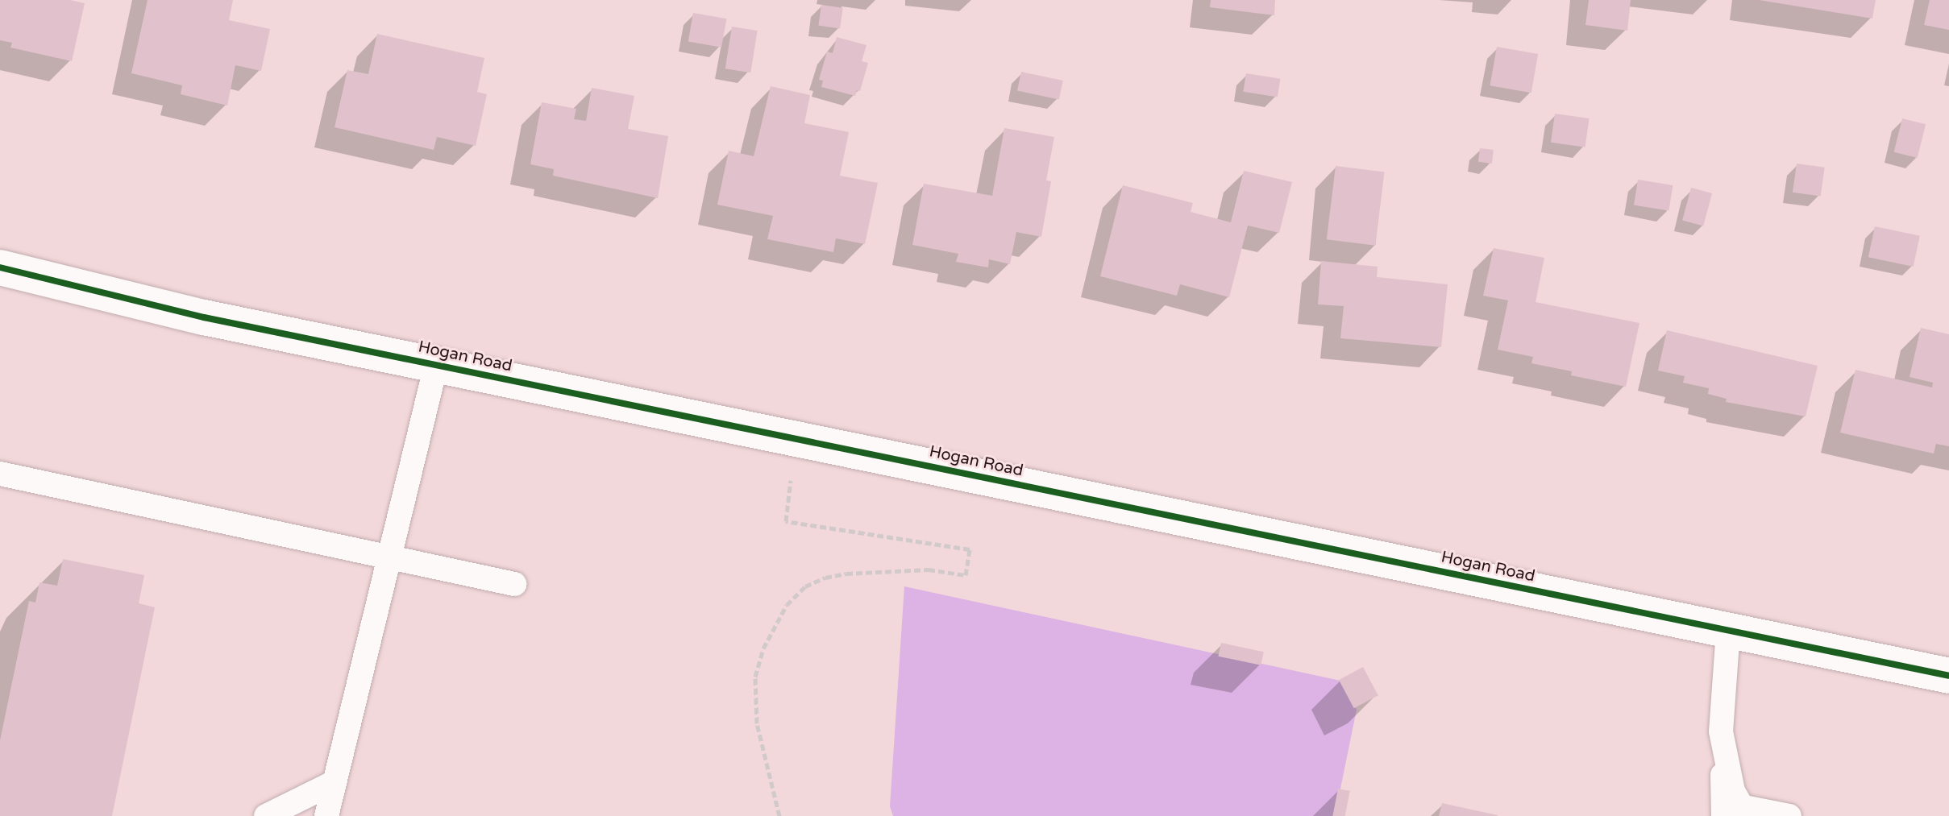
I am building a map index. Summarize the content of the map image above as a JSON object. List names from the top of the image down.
{
  "streets": {
    "street": ["Hogan Road"]
  }
}
